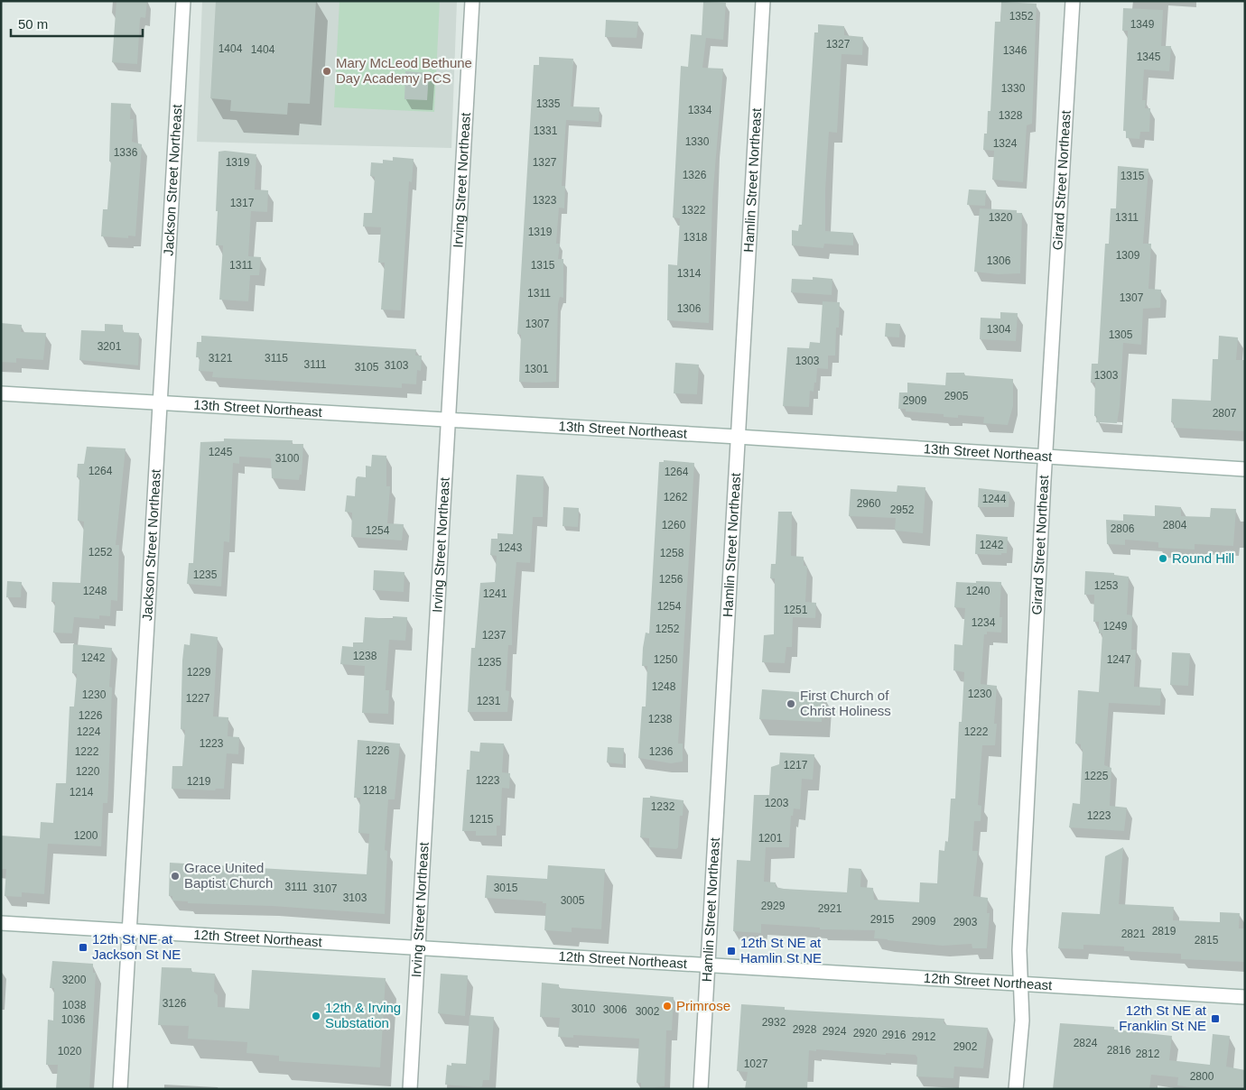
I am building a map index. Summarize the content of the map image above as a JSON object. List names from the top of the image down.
{
  "streets": {
    "street": [
      "Jackson Street Northeast",
      "Irving Street Northeast",
      "Hamlin Street Northeast",
      "Girard Street Northeast",
      "13th Street Northeast",
      "12th Street Northeast"
    ]
  },
  "crossings": [
    ["Jackson Street Northeast", "13th Street Northeast"],
    ["Jackson Street Northeast", "12th Street Northeast"],
    ["Irving Street Northeast", "13th Street Northeast"],
    ["Irving Street Northeast", "12th Street Northeast"],
    ["Hamlin Street Northeast", "13th Street Northeast"],
    ["Hamlin Street Northeast", "12th Street Northeast"],
    ["Girard Street Northeast", "13th Street Northeast"],
    ["Girard Street Northeast", "12th Street Northeast"]
  ],
  "places": {
    "other": [
      "Mary McLeod Bethune Day Academy PCS",
      "Round Hill",
      "First Church of Christ Holiness",
      "Grace United Baptist Church",
      "Primrose",
      "12th & Irving Substation"
    ],
    "transit": ["12th St NE at Jackson St NE", "12th St NE at Hamlin St NE", "12th St NE at Franklin St NE"]
  },
  "house_numbers": [
    "1352",
    "1349",
    "1327",
    "1404",
    "1404",
    "1346",
    "1345",
    "1330",
    "1335",
    "1334",
    "1328",
    "1331",
    "1330",
    "1324",
    "1336",
    "1319",
    "1327",
    "1326",
    "1315",
    "1323",
    "1317",
    "1322",
    "1320",
    "1311",
    "1319",
    "1318",
    "1309",
    "1306",
    "1311",
    "1315",
    "1314",
    "1311",
    "1307",
    "1306",
    "1307",
    "1304",
    "1305",
    "3201",
    "3121",
    "3115",
    "1303",
    "3111",
    "3103",
    "3105",
    "1301",
    "1303",
    "2905",
    "2909",
    "2807",
    "1245",
    "3100",
    "1264",
    "1264",
    "1262",
    "1244",
    "2960",
    "2952",
    "1260",
    "2804",
    "2806",
    "1254",
    "1242",
    "1243",
    "1252",
    "1258",
    "1235",
    "1256",
    "1253",
    "1248",
    "1240",
    "1241",
    "1254",
    "1251",
    "1234",
    "1249",
    "1252",
    "1237",
    "1238",
    "1242",
    "1250",
    "1247",
    "1235",
    "1229",
    "1248",
    "1230",
    "1230",
    "1227",
    "1231",
    "1226",
    "1238",
    "1224",
    "1222",
    "1223",
    "1226",
    "1222",
    "1236",
    "1217",
    "1220",
    "1225",
    "1223",
    "1219",
    "1218",
    "1214",
    "1203",
    "1232",
    "1223",
    "1215",
    "1200",
    "1201",
    "3111",
    "3015",
    "3107",
    "3103",
    "3005",
    "2929",
    "2921",
    "2915",
    "2909",
    "2903",
    "2819",
    "2821",
    "2815",
    "3200",
    "3126",
    "1038",
    "3010",
    "3006",
    "3002",
    "1036",
    "2932",
    "2928",
    "2924",
    "2920",
    "2916",
    "2912",
    "2824",
    "2902",
    "2816",
    "1020",
    "2812",
    "1027",
    "2800"
  ],
  "scale_bar": "50 m"
}
